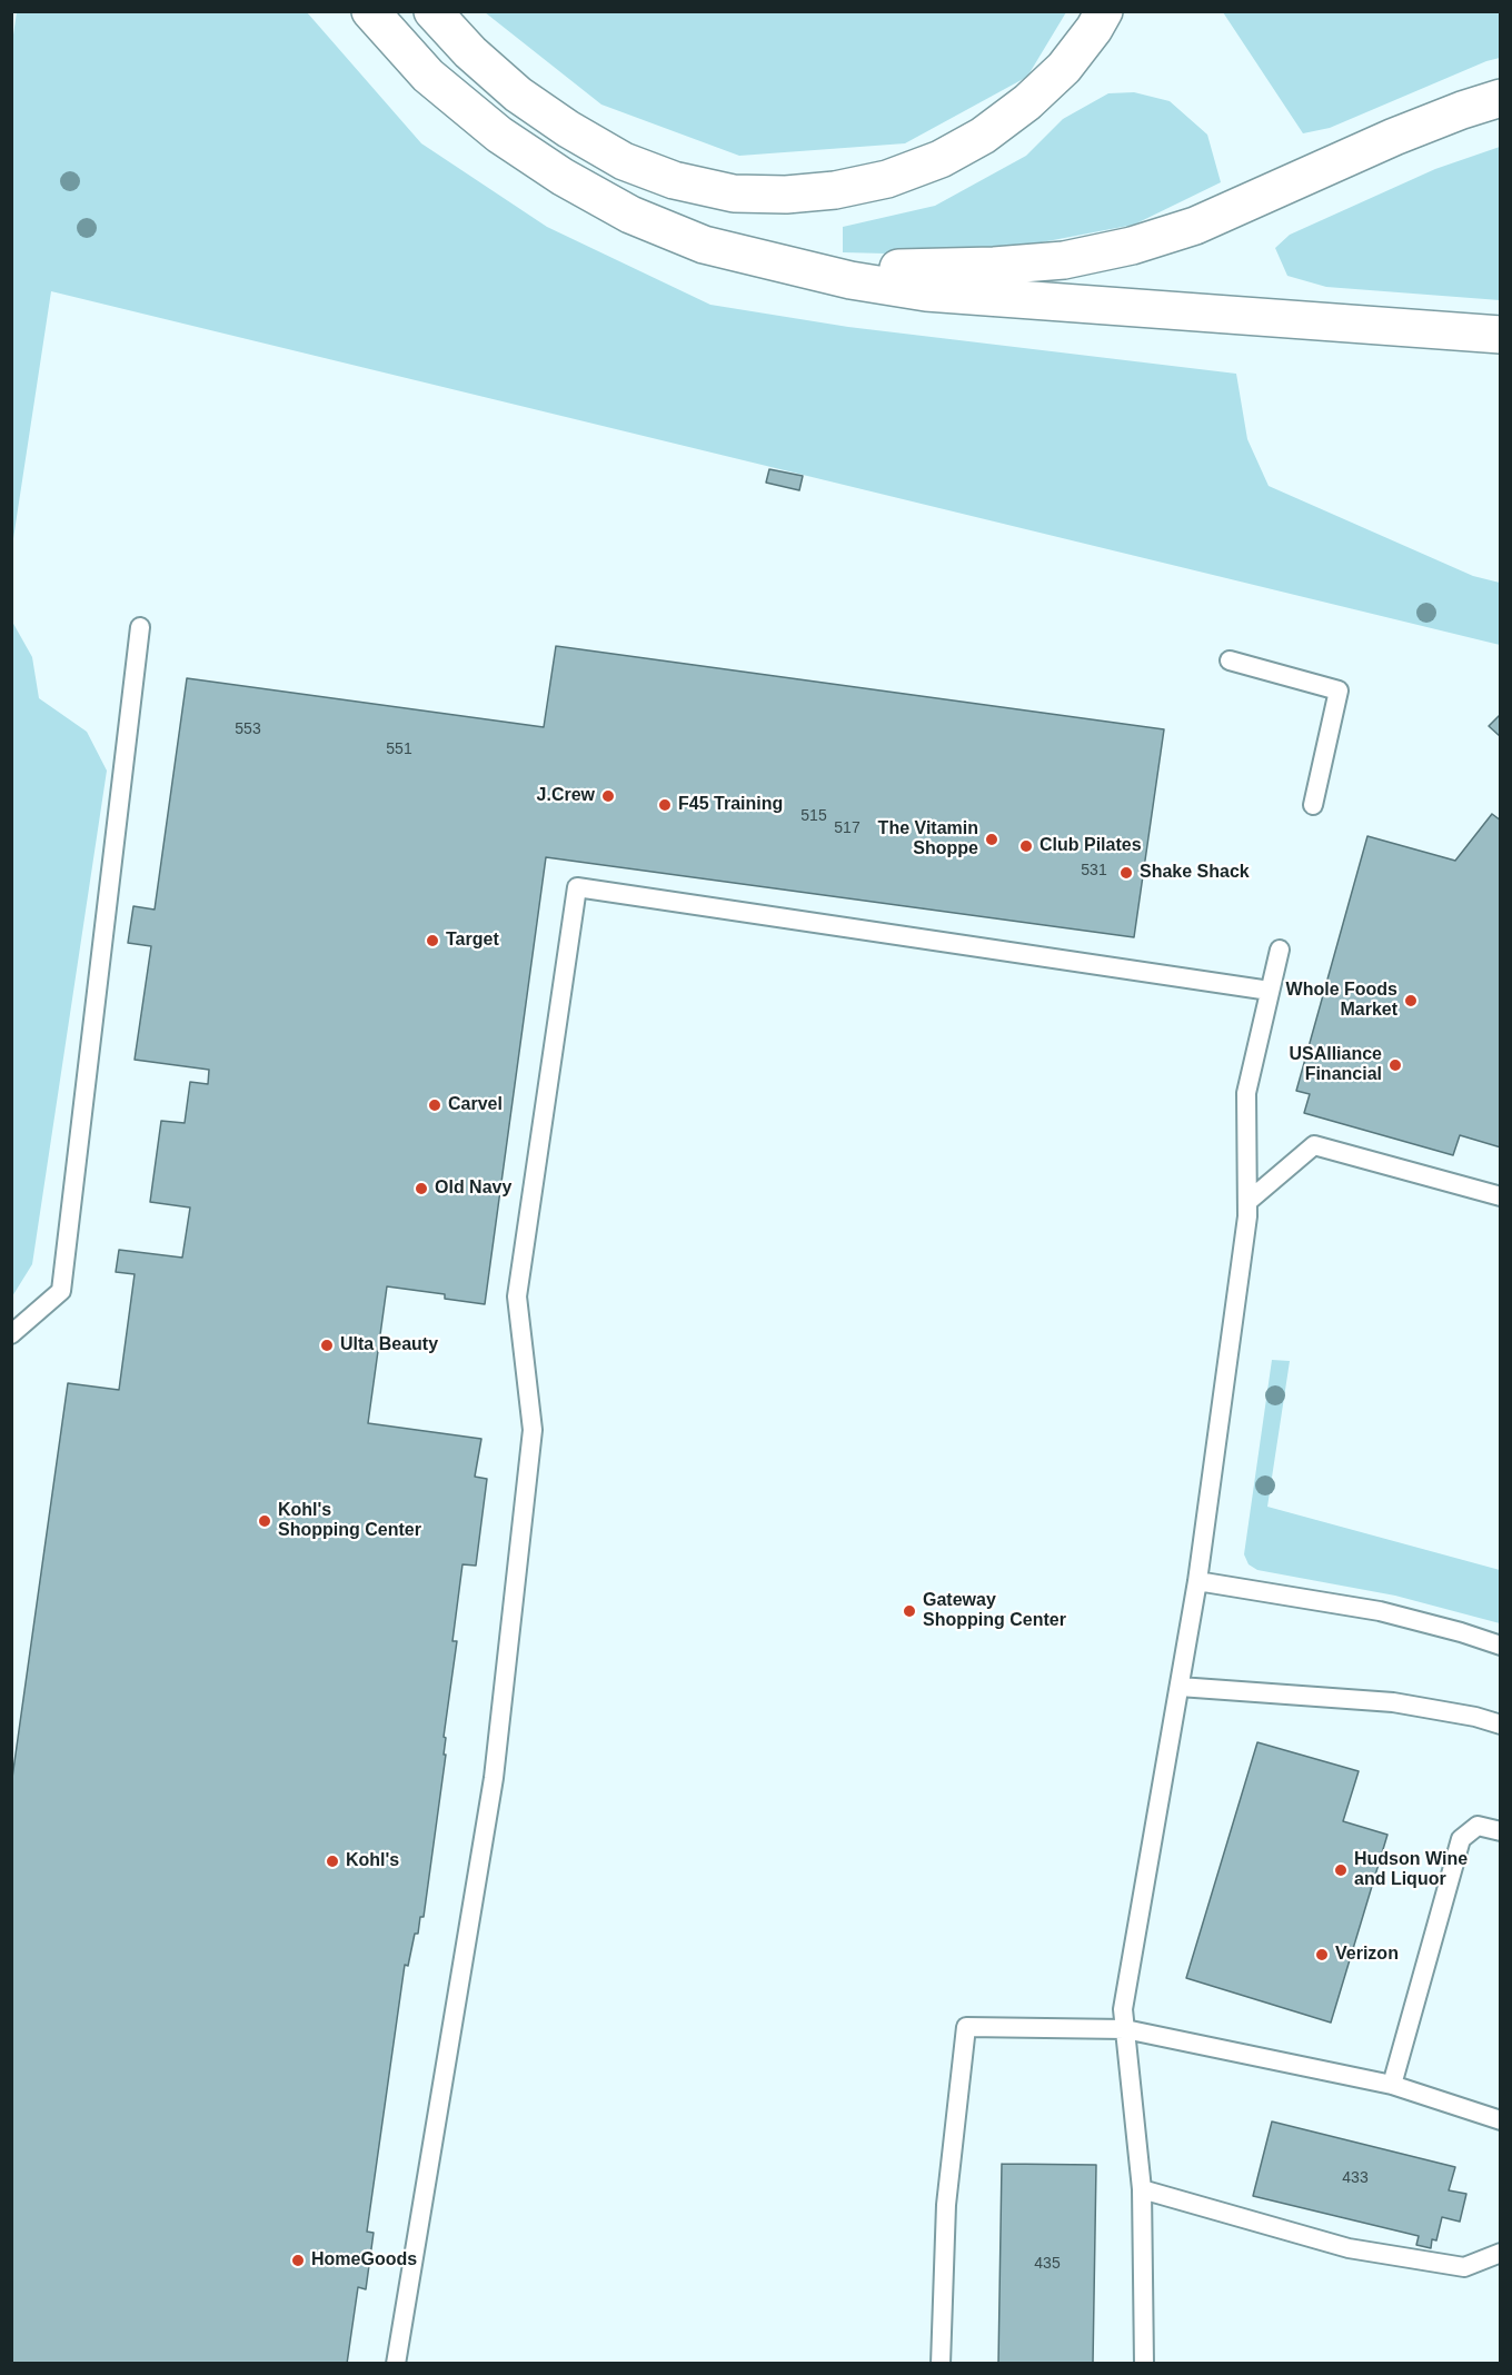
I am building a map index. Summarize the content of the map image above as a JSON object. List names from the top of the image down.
{
  "places": [
    "J.Crew",
    "F45 Training",
    "The Vitamin Shoppe",
    "Club Pilates",
    "Shake Shack",
    "Target",
    "Whole Foods Market",
    "USAlliance Financial",
    "Carvel",
    "Old Navy",
    "Ulta Beauty",
    "Kohl's Shopping Center",
    "Gateway Shopping Center",
    "Kohl's",
    "Hudson Wine and Liquor",
    "Verizon",
    "HomeGoods"
  ],
  "house_numbers": [
    "553",
    "551",
    "515",
    "517",
    "531",
    "433",
    "435"
  ]
}
